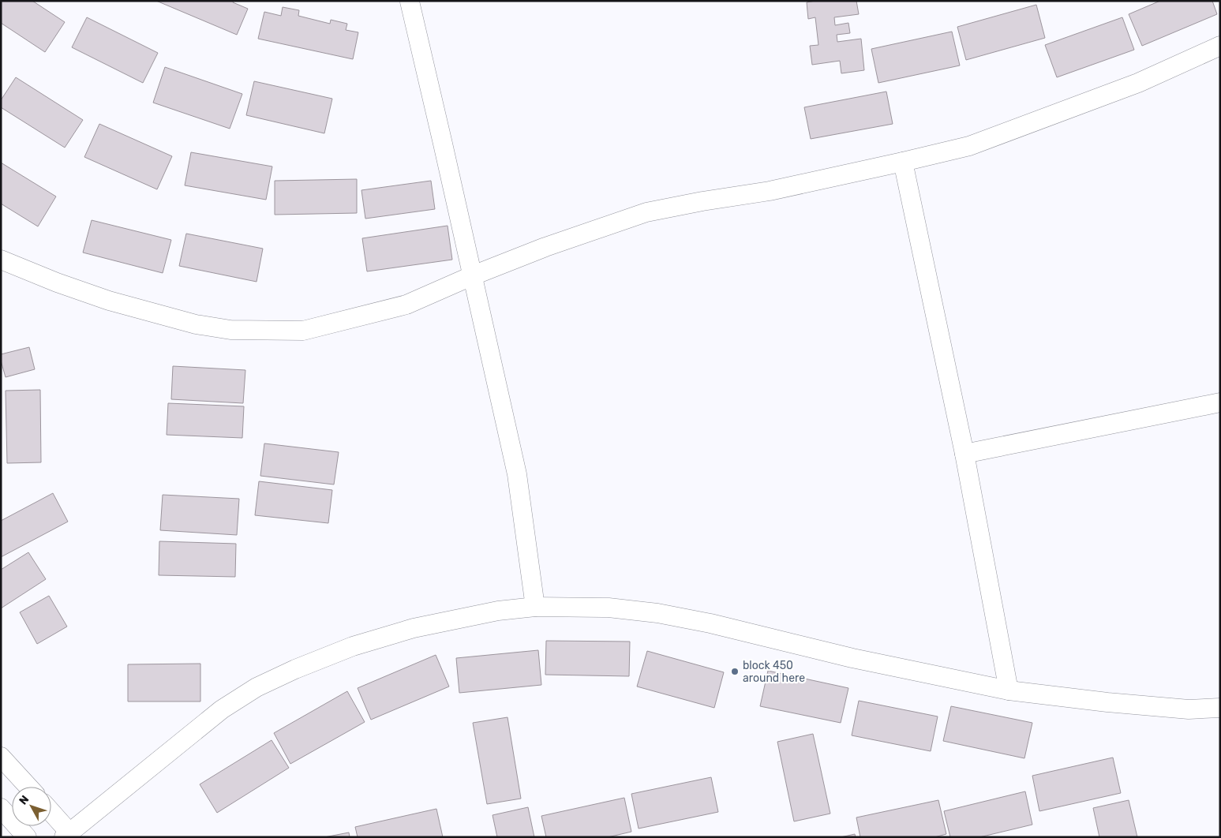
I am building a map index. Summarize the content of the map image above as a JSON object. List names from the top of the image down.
{
  "places": ["block 450 around here"],
  "north": "top left"
}
